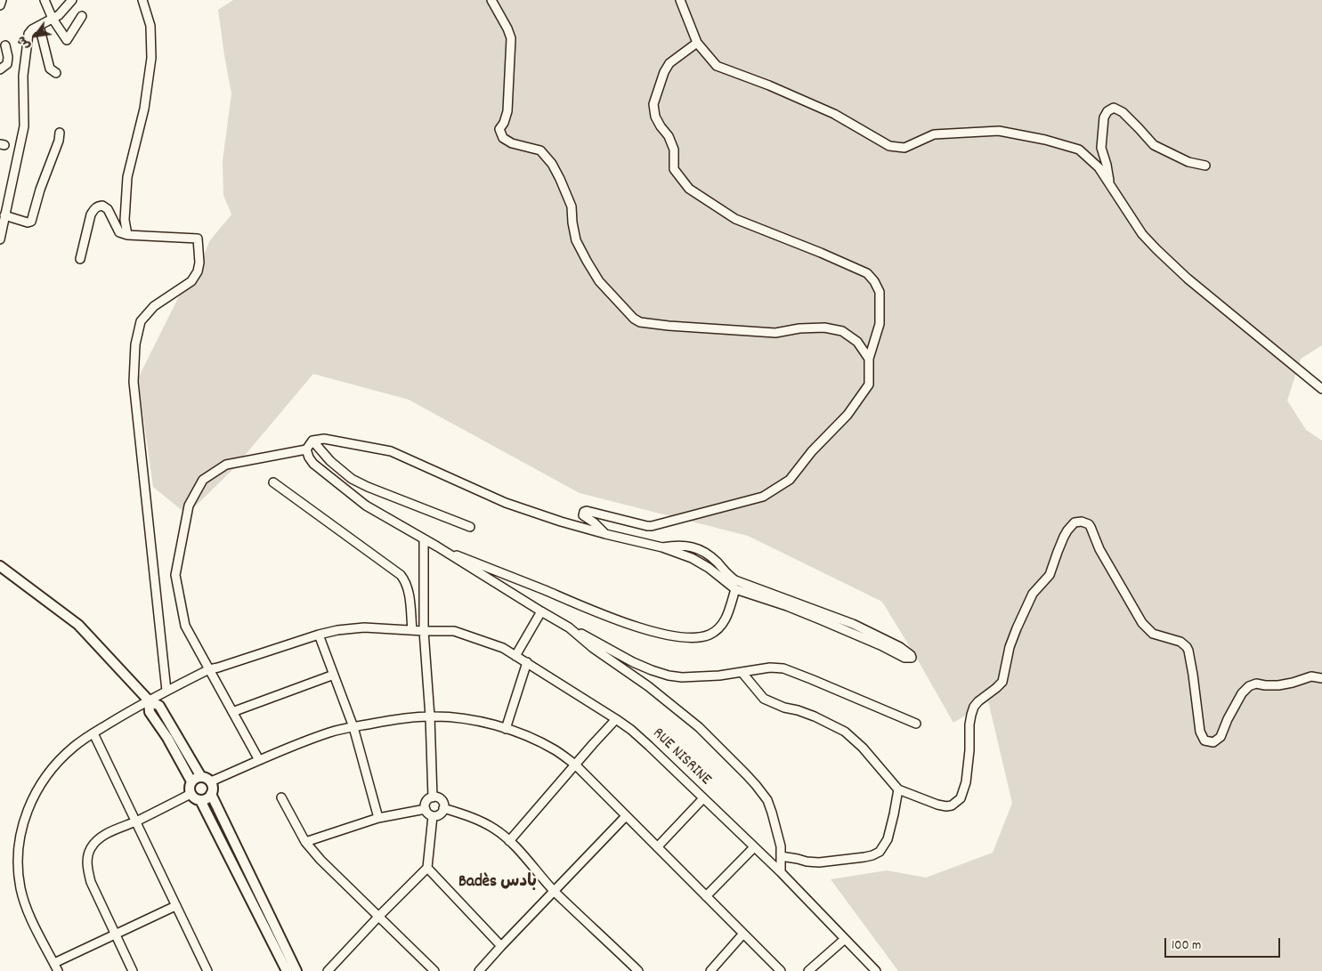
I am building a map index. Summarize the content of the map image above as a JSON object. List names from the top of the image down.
{
  "streets": {
    "street": ["RUE NISRINE"]
  },
  "districts": ["Badès بادس"],
  "scale_bar": "100 m",
  "north": "bottom left"
}
